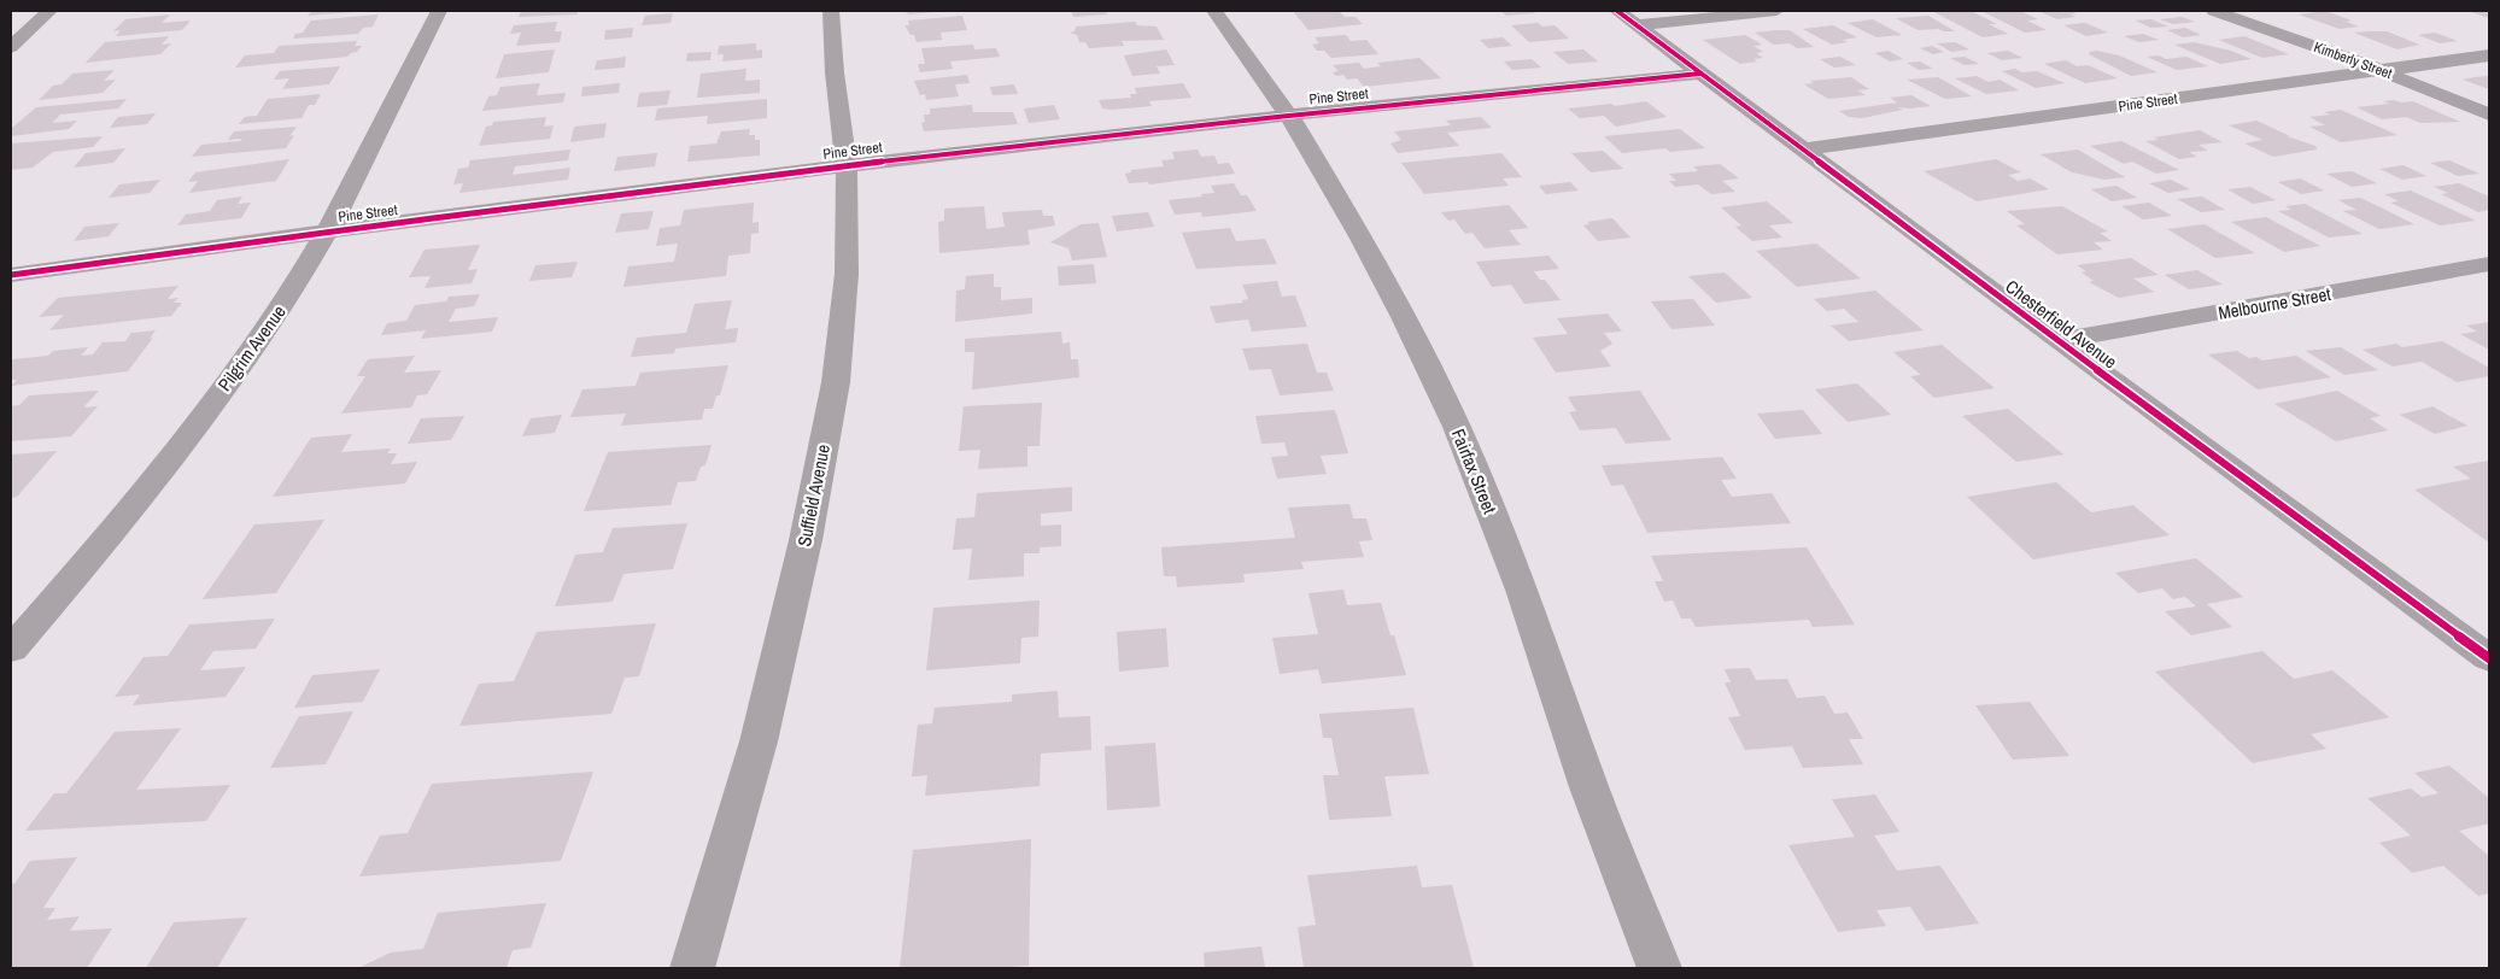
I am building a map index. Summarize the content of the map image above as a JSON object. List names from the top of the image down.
{
  "streets": {
    "street": [
      "Kimberly Street",
      "Pine Street",
      "Melbourne Street",
      "Chesterfield Avenue",
      "Pilgrim Avenue",
      "Fairfax Street",
      "Suffield Avenue"
    ]
  },
  "crossings": [
    ["Kimberly Street", "Pine Street"],
    ["Pine Street", "Chesterfield Avenue"],
    ["Pine Street", "Pilgrim Avenue"],
    ["Pine Street", "Fairfax Street"],
    ["Pine Street", "Suffield Avenue"],
    ["Melbourne Street", "Chesterfield Avenue"]
  ]
}
